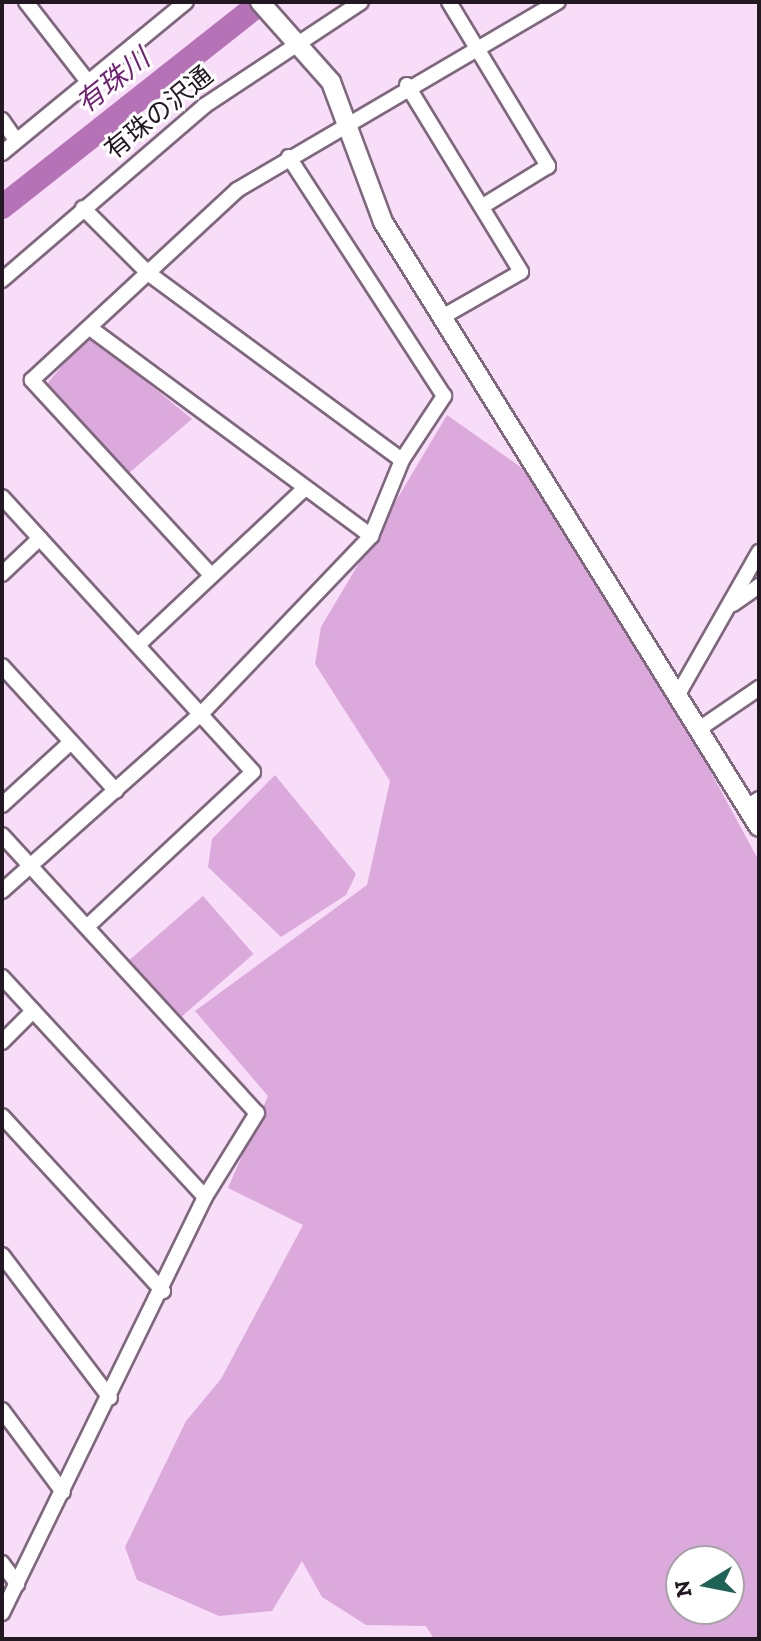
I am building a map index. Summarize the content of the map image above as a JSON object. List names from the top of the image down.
{
  "streets": {
    "street": ["有珠の沢通"]
  },
  "water": ["有珠川"],
  "north": "left"
}
